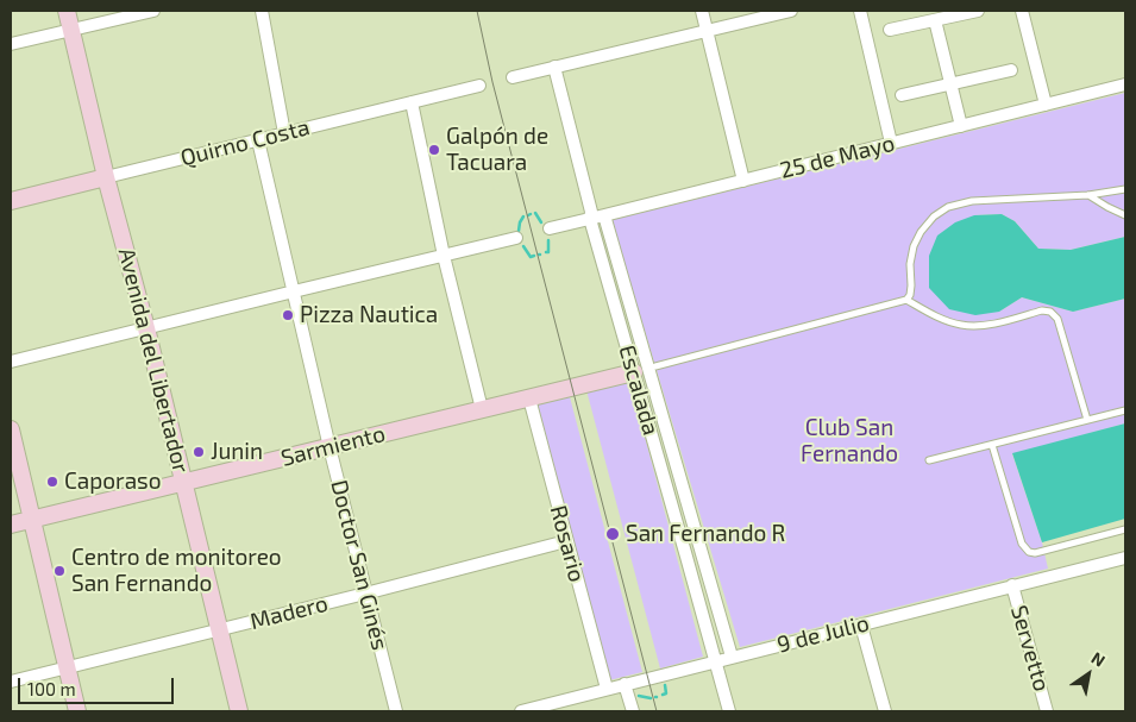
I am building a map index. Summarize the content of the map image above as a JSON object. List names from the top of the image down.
{
  "streets": {
    "main road": ["Quirno Costa", "Avenida del Libertador", "Sarmiento"],
    "street": [
      "25 de Mayo",
      "Escalada",
      "Rosario",
      "Doctor San Ginés",
      "Madero",
      "9 de Julio",
      "Servetto"
    ]
  },
  "crossings": [
    ["Quirno Costa", "Avenida del Libertador"],
    ["Quirno Costa", "Doctor San Ginés"],
    ["25 de Mayo", "Escalada"],
    ["Avenida del Libertador", "Sarmiento"],
    ["Avenida del Libertador", "Madero"],
    ["Escalada", "Sarmiento"],
    ["Escalada", "9 de Julio"],
    ["Sarmiento", "Rosario"],
    ["Sarmiento", "Doctor San Ginés"],
    ["Rosario", "Madero"],
    ["Rosario", "9 de Julio"],
    ["Doctor San Ginés", "Madero"],
    ["9 de Julio", "Servetto"]
  ],
  "parks": ["Club San Fernando"],
  "places": [
    "Galpón de Tacuara",
    "Pizza Nautica",
    "Junin",
    "Caporaso",
    "San Fernando R",
    "Centro de monitoreo San Fernando"
  ],
  "scale_bar": "100 m",
  "north": "top right"
}
